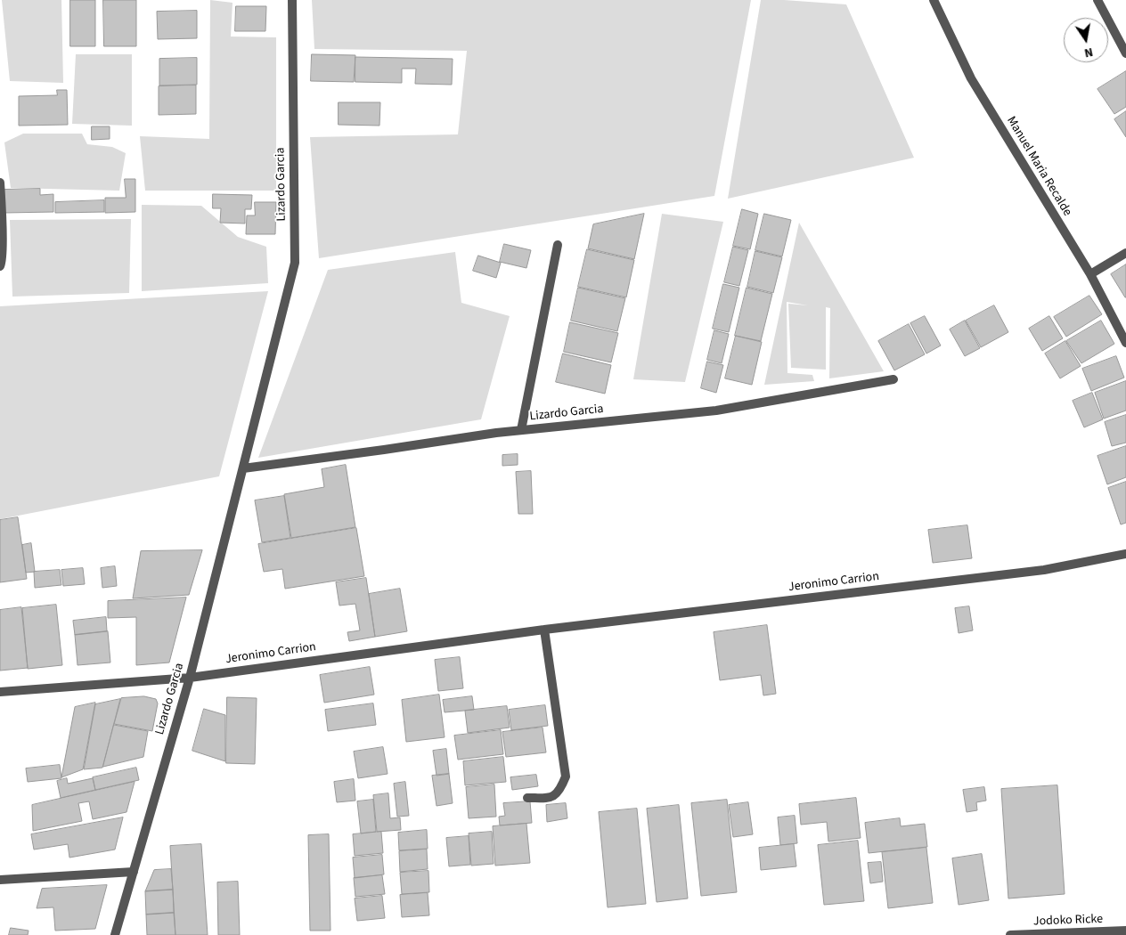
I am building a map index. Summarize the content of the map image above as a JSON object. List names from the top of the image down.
{
  "streets": {
    "street": [
      "Manuel Maria Recalde",
      "Lizardo Garcia",
      "Jeronimo Carrion",
      "Jodoko Ricke"
    ]
  },
  "crossings": [
    ["Lizardo Garcia", "Jeronimo Carrion"]
  ],
  "north": "bottom"
}
